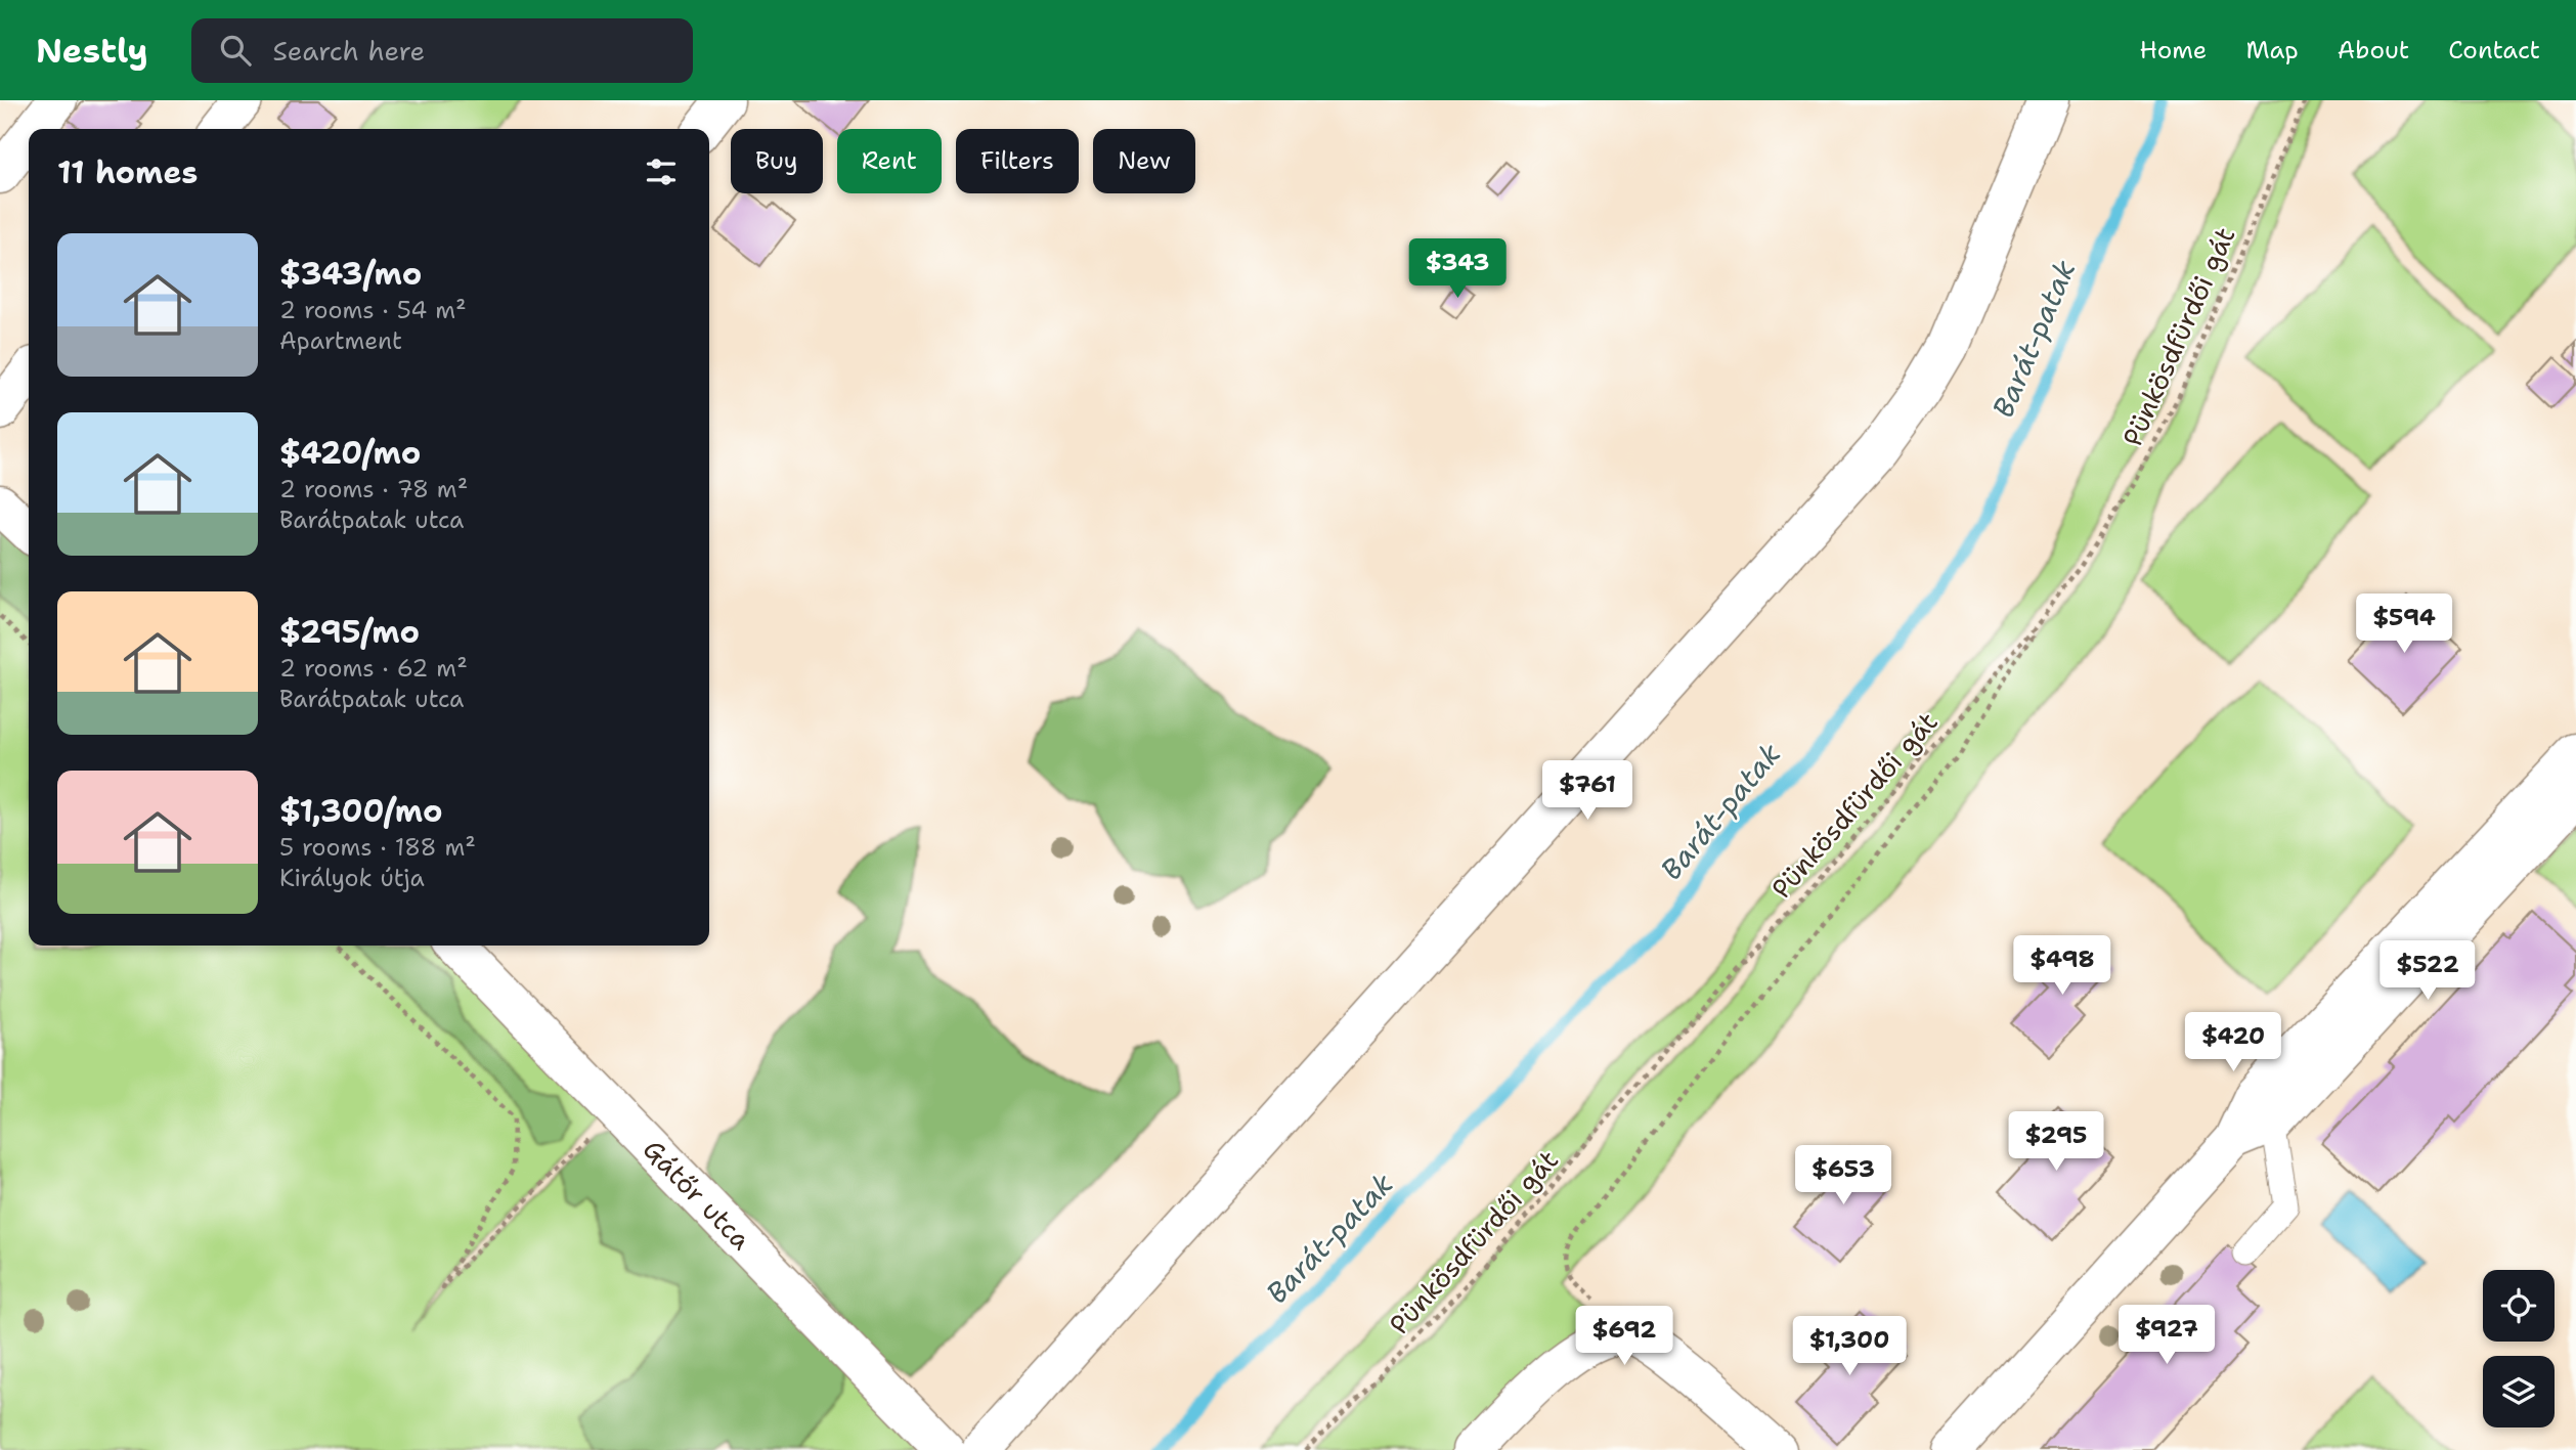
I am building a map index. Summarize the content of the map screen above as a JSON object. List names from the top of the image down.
{
  "streets": {
    "street": ["Gátőr utca"],
    "path": ["Pünkösdfürdői gát"]
  },
  "water": ["Barát-patak"],
  "page": {
    "header": "Nestly",
    "search": "Search here",
    "nav": [
      "Home",
      "Map",
      "About",
      "Contact"
    ],
    "chip": [
      "Buy",
      "Rent",
      "Filters",
      "New"
    ],
    "heading": "11 homes",
    "list": [
      {
        "name": "$343/mo",
        "note": "2 rooms · 54 m² · Apartment"
      },
      {
        "name": "$420/mo",
        "note": "2 rooms · 78 m² · Barátpatak utca"
      },
      {
        "name": "$295/mo",
        "note": "2 rooms · 62 m² · Barátpatak utca"
      },
      {
        "name": "$1,300/mo",
        "note": "5 rooms · 188 m² · Királyok útja"
      }
    ],
    "price": [
      "$343",
      "$594",
      "$761",
      "$498",
      "$522",
      "$420",
      "$295",
      "$653",
      "$927",
      "$692",
      "$1,300"
    ]
  }
}
